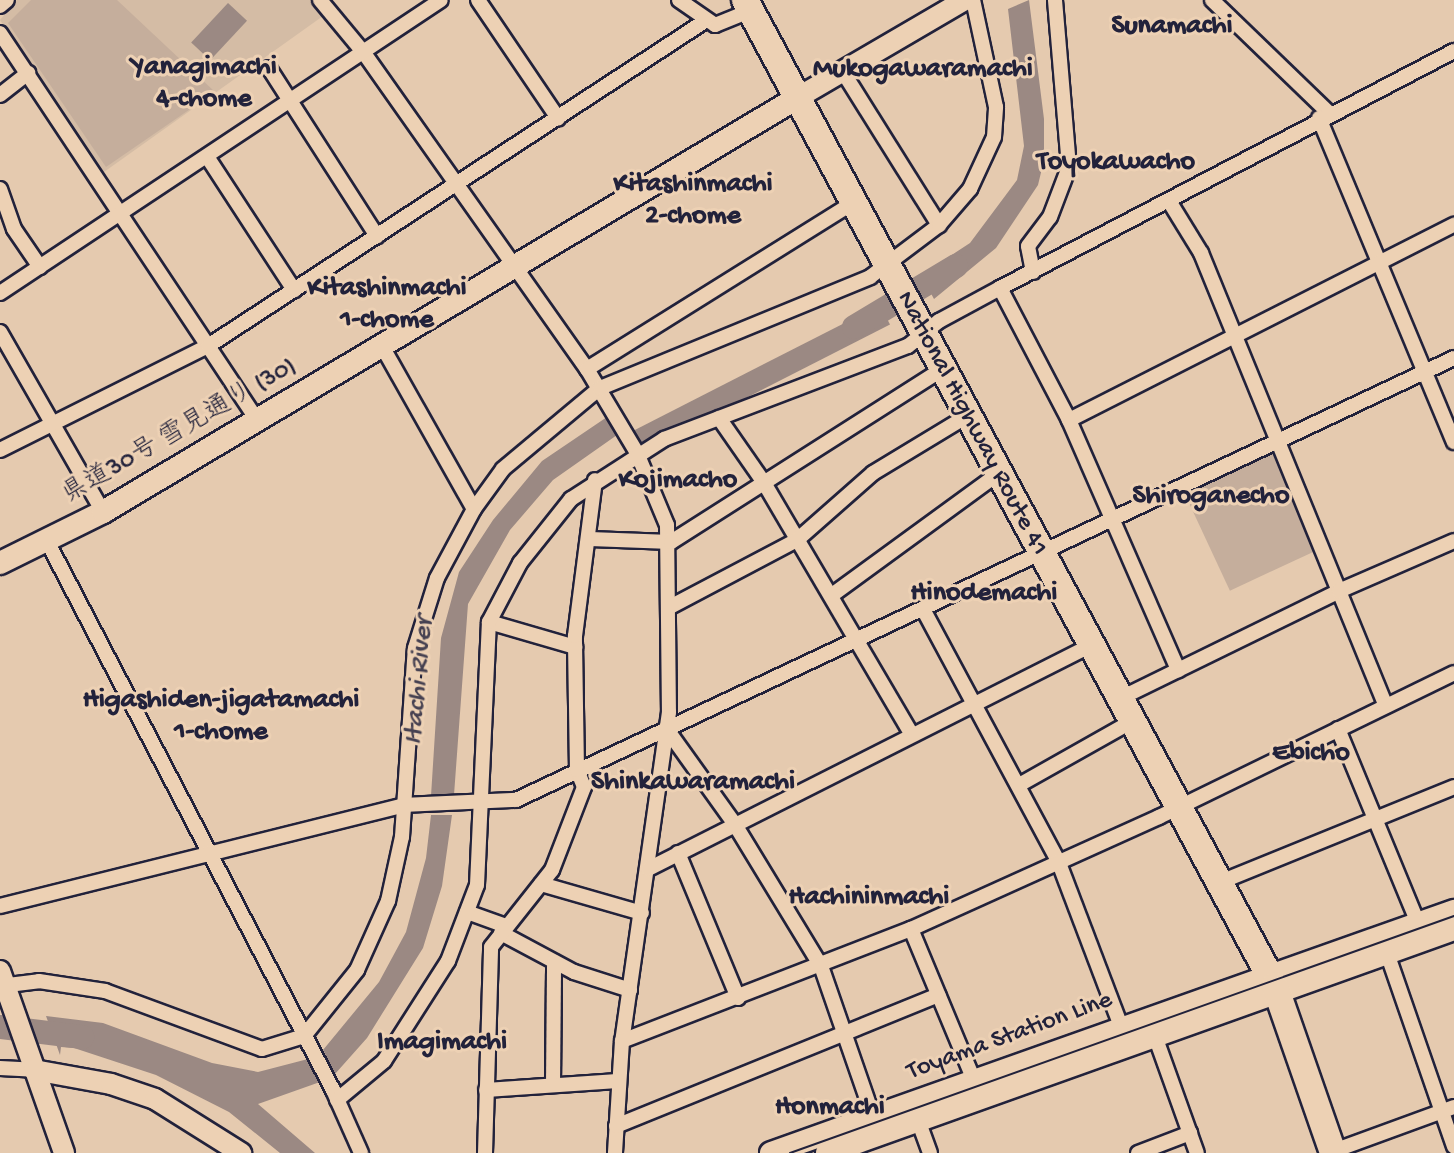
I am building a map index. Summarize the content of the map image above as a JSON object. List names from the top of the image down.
{
  "streets": {
    "highway": ["National Highway Route 41"],
    "main road": ["県道30号 雪見通り (30)", "Toyama Station Line"]
  },
  "crossings": [
    ["National Highway Route 41", "県道30号 雪見通り (30)"],
    ["National Highway Route 41", "Toyama Station Line"]
  ],
  "districts": [
    "Sunamachi",
    "Yanagimachi 4-chome",
    "Mukogawaramachi",
    "Toyokawacho",
    "Kitashinmachi 2-chome",
    "Kitashinmachi 1-chome",
    "Kojimacho",
    "Shiroganecho",
    "Hinodemachi",
    "Higashiden-jigatamachi 1-chome",
    "Ebicho",
    "Shinkawaramachi",
    "Hachininmachi",
    "Imagimachi",
    "Honmachi"
  ],
  "water": ["Itachi River"]
}
